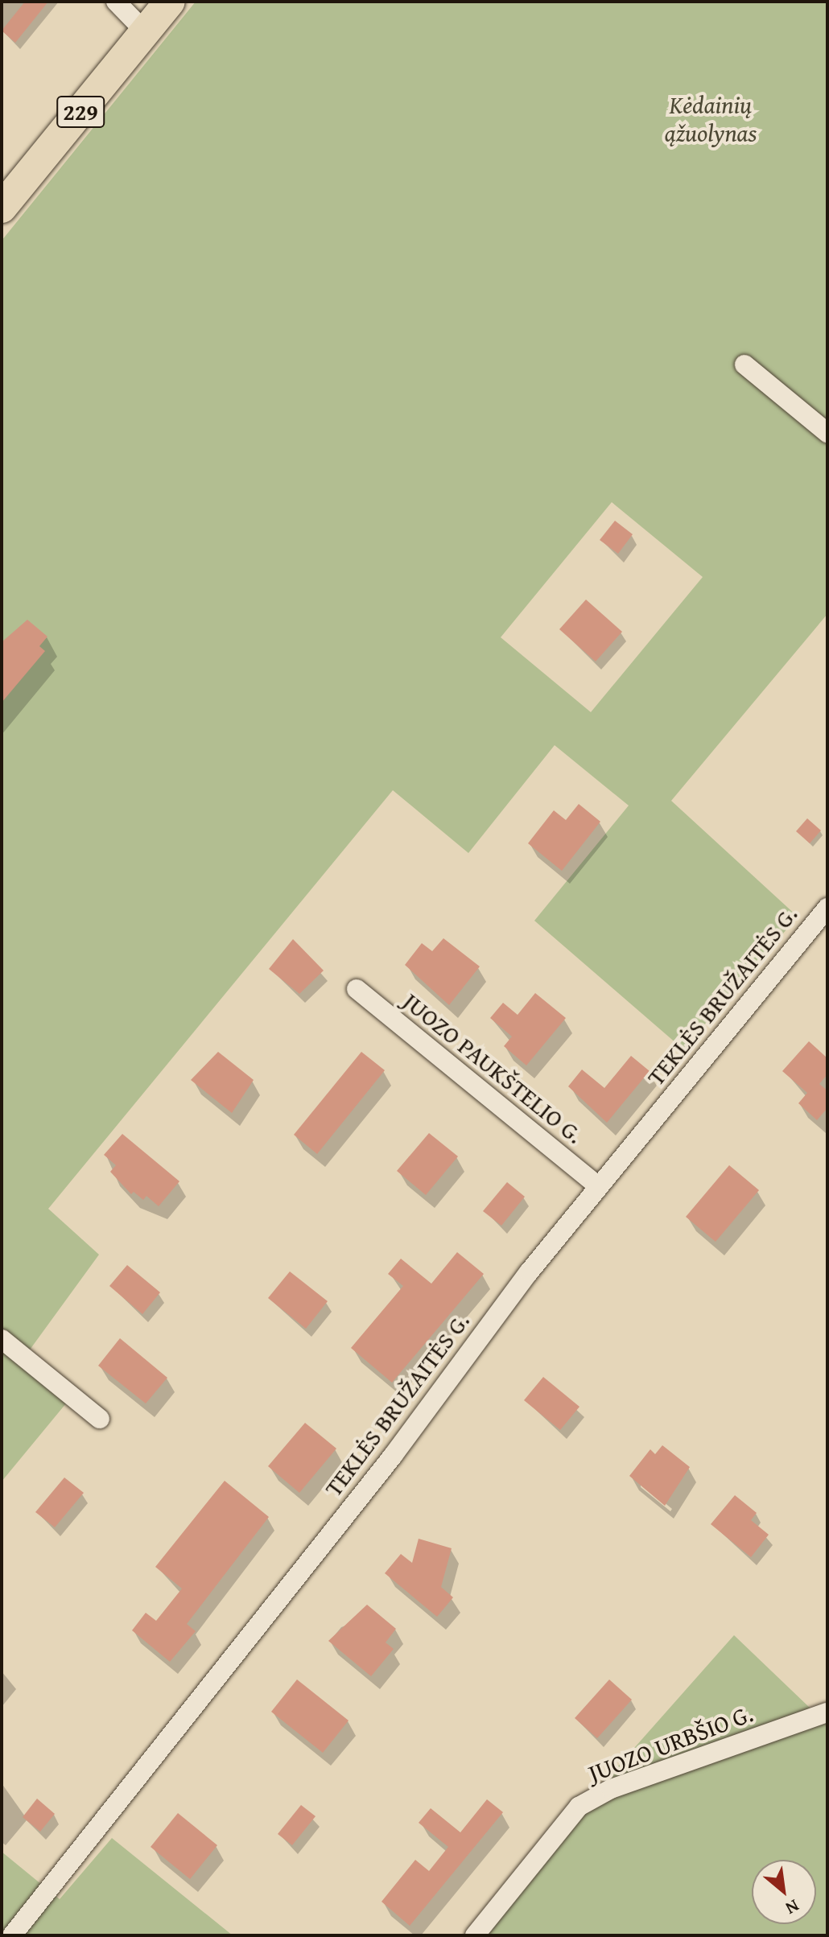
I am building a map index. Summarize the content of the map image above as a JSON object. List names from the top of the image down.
{
  "streets": {
    "main road": ["229"],
    "street": ["TEKLĖS BRUŽAITĖS G.", "JUOZO PAUKŠTELIO G.", "JUOZO URBŠIO G."]
  },
  "crossings": [
    ["TEKLĖS BRUŽAITĖS G.", "JUOZO PAUKŠTELIO G."]
  ],
  "parks": ["Kėdainių ąžuolynas"],
  "north": "bottom right"
}
